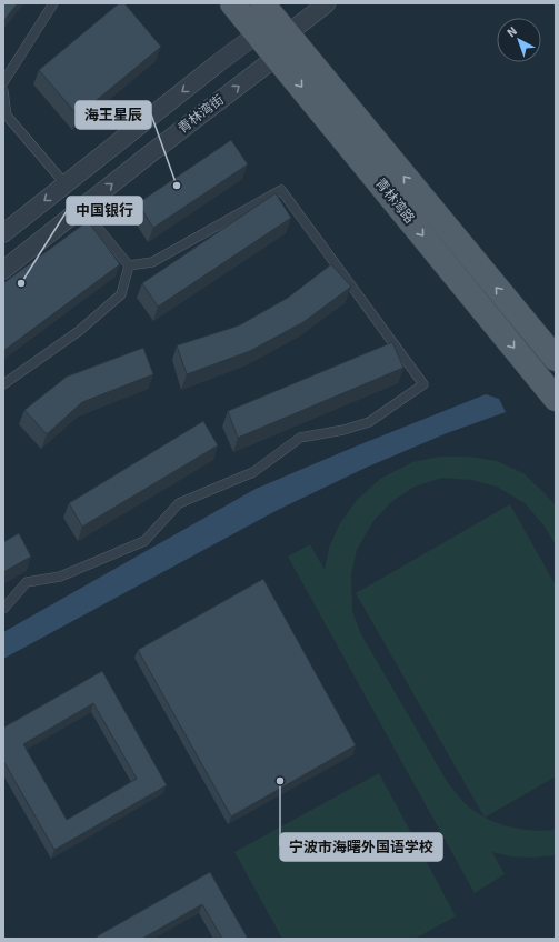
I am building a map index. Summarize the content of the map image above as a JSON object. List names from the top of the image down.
{
  "streets": {
    "main road": ["青林湾路"],
    "street": ["青林湾街"]
  },
  "crossings": [
    ["青林湾街", "青林湾路"]
  ],
  "places": ["海王星辰", "中国银行", "宁波市海曙外国语学校"],
  "north": "top left"
}
